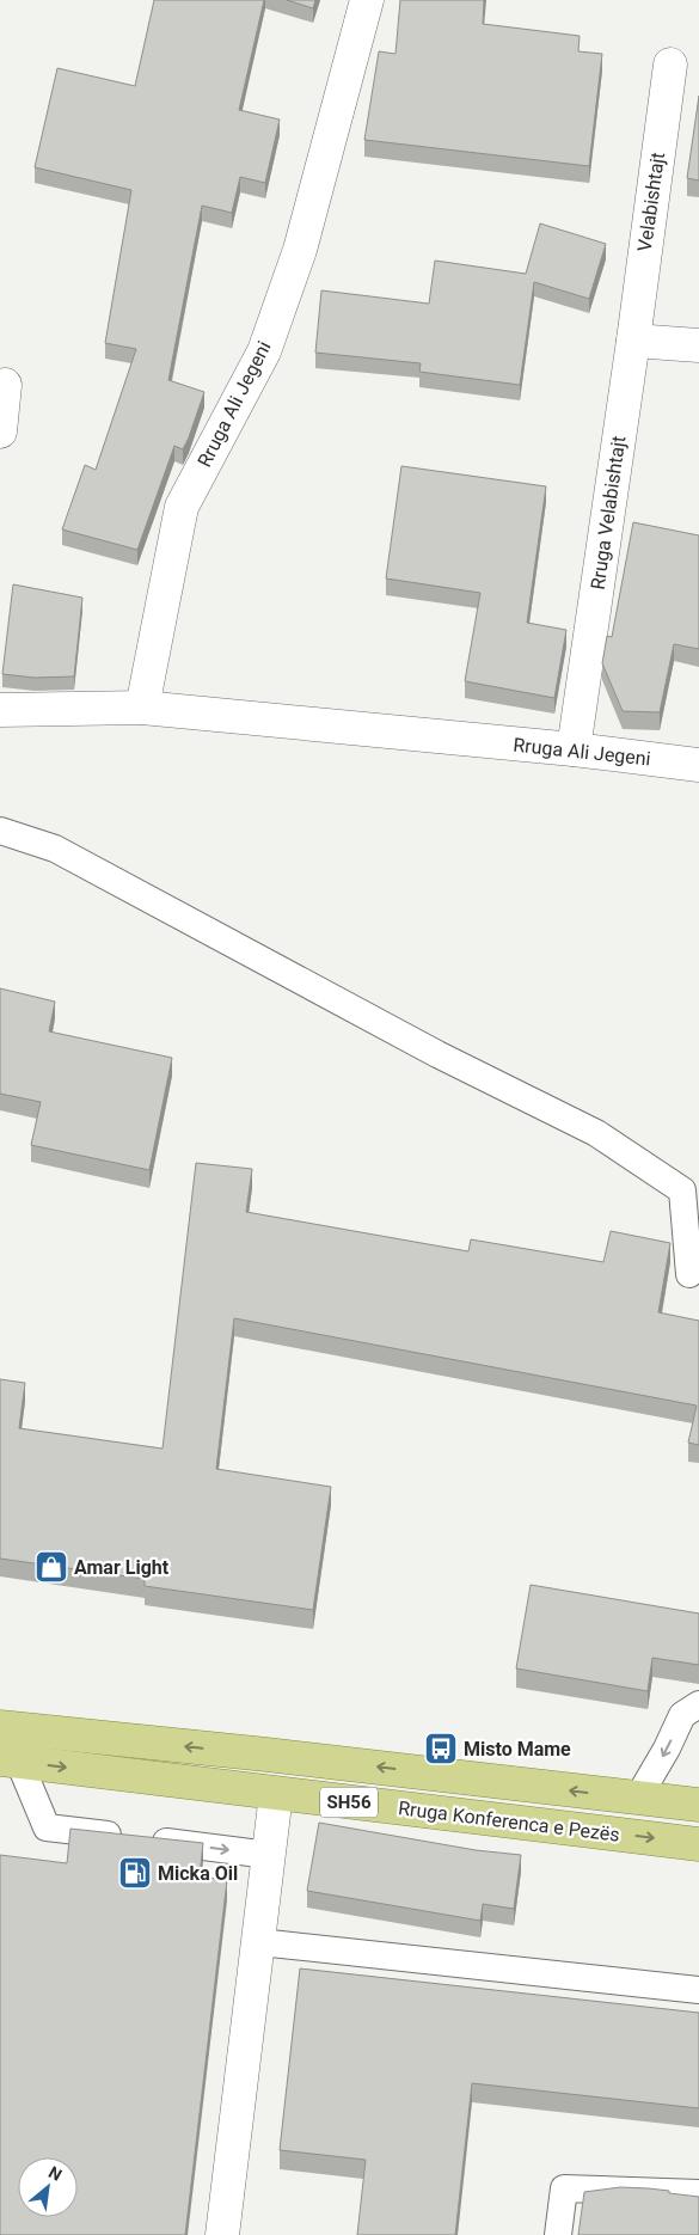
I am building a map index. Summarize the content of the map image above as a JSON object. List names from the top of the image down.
{
  "streets": {
    "main road": ["SH56", "Rruga Konferenca e Pezës"],
    "street": ["Velabishtajt", "Rruga Ali Jegeni", "Rruga Velabishtajt"]
  },
  "crossings": [
    ["Velabishtajt", "Rruga Velabishtajt"],
    ["Rruga Ali Jegeni", "Rruga Velabishtajt"]
  ],
  "places": {
    "shop": ["Amar Light"],
    "bus stop": ["Misto Mame"],
    "fuel station": ["Micka Oil"]
  },
  "north": "top right"
}
